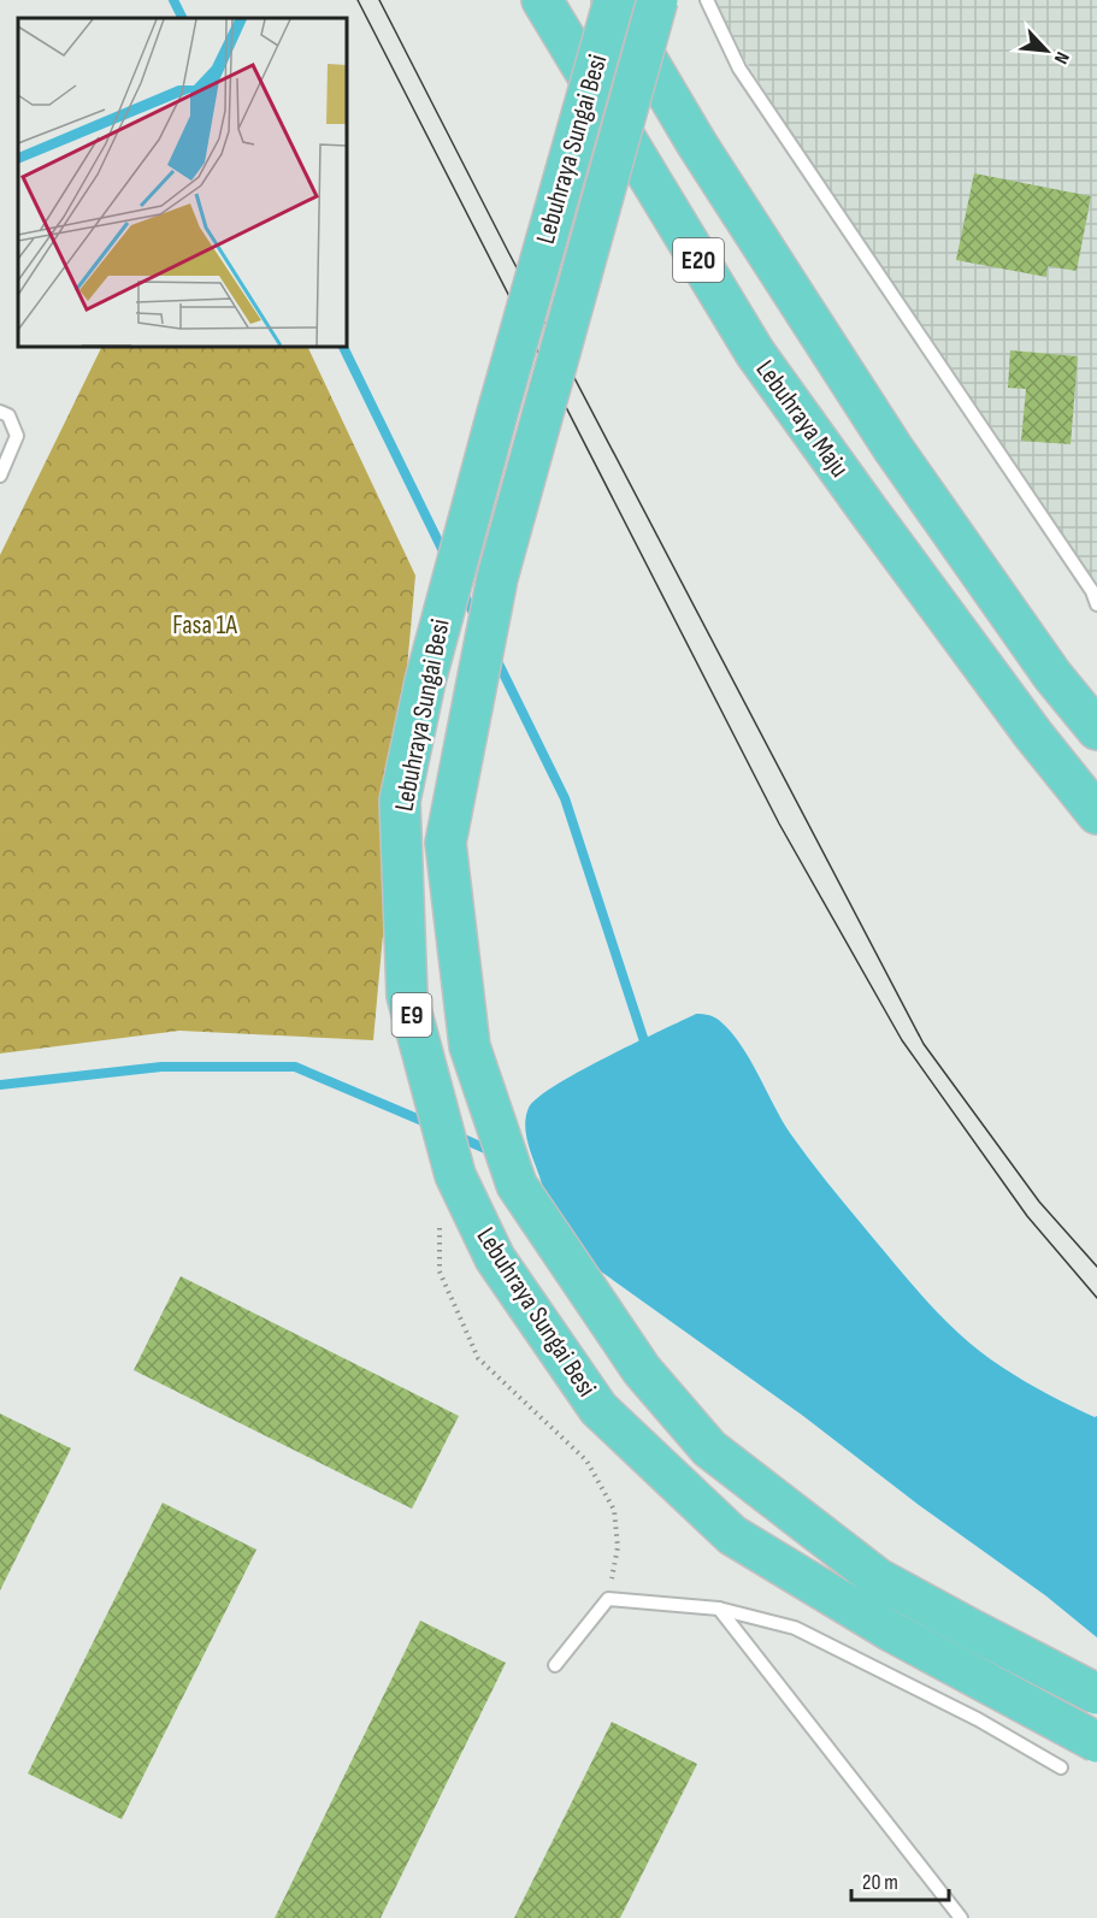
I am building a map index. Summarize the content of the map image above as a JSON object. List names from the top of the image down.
{
  "streets": {
    "highway": [
      "Lebuhraya Sungai Besi",
      "E20",
      "Lebuhraya Maju",
      "E9"
    ]
  },
  "crossings": [
    ["Lebuhraya Sungai Besi", "E20"]
  ],
  "parks": ["Fasa 1A"],
  "scale_bar": "20 m",
  "north": "bottom right"
}
